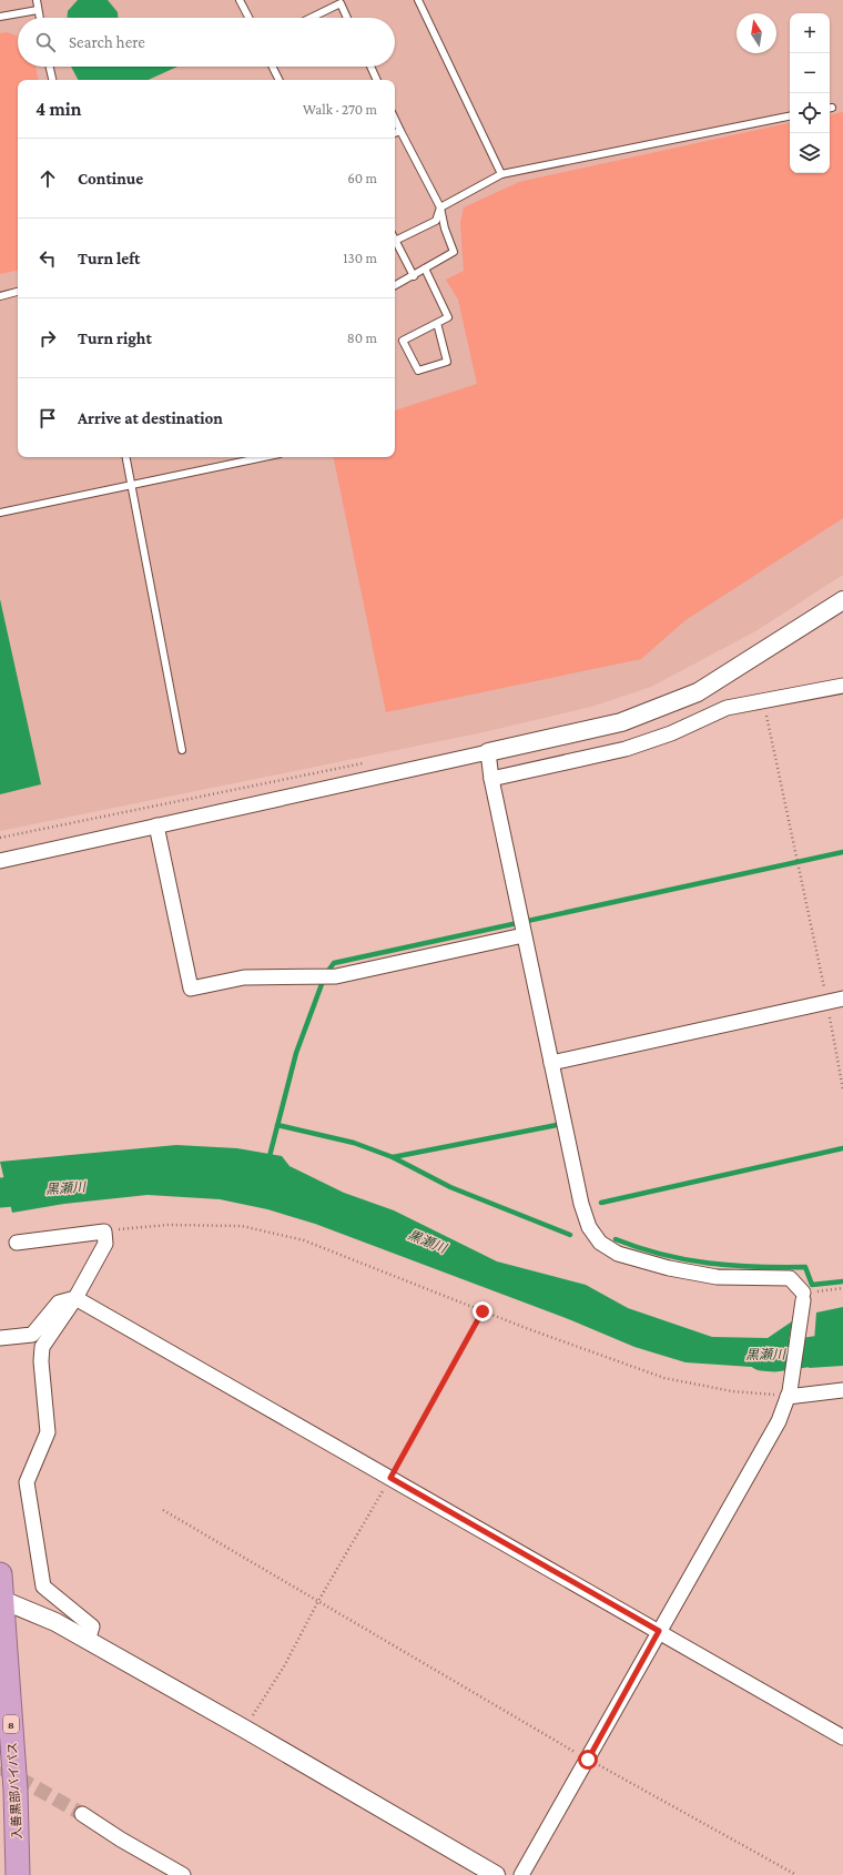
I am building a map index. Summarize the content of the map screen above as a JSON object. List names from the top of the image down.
{
  "streets": {
    "highway": ["8", "入善黒部バイパス"]
  },
  "water": ["黒瀬川"],
  "north": "top",
  "page": {
    "map_buttons": ["+", "−"],
    "search": "Search here",
    "heading": ["4 min", "Walk · 270 m"],
    "list": [
      ["Continue", "60 m"],
      ["Turn left", "130 m"],
      ["Turn right", "80 m"],
      "Arrive at destination"
    ]
  }
}
